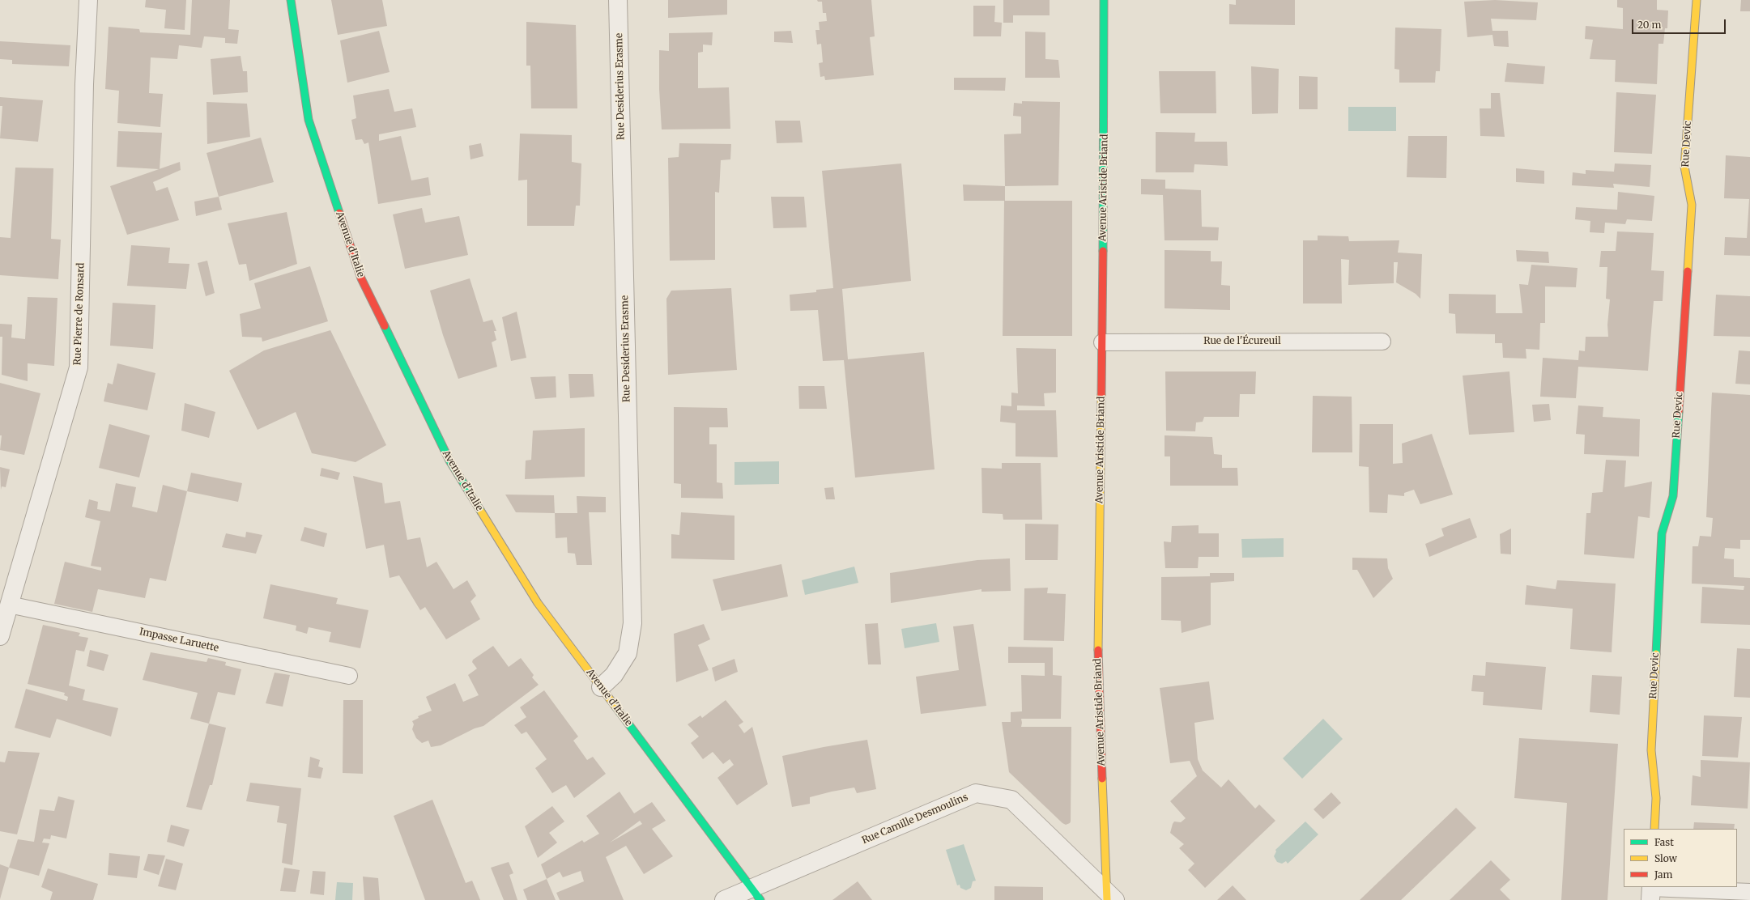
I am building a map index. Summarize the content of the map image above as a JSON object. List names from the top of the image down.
{
  "streets": {
    "street": [
      "Rue Desiderius Erasme",
      "Rue Devic",
      "Avenue Aristide Briand",
      "Avenue d'Italie",
      "Rue Pierre de Ronsard",
      "Rue Camille Desmoulins"
    ],
    "lane": ["Rue de l'Écureuil", "Impasse Laruette"]
  },
  "crossings": [
    ["Rue Desiderius Erasme", "Avenue d'Italie"],
    ["Avenue Aristide Briand", "Rue de l'Écureuil"],
    ["Avenue Aristide Briand", "Rue Camille Desmoulins"],
    ["Avenue d'Italie", "Rue Camille Desmoulins"],
    ["Rue Pierre de Ronsard", "Impasse Laruette"]
  ],
  "legend": ["Fast", "Slow", "Jam"],
  "scale_bar": "20 m"
}
